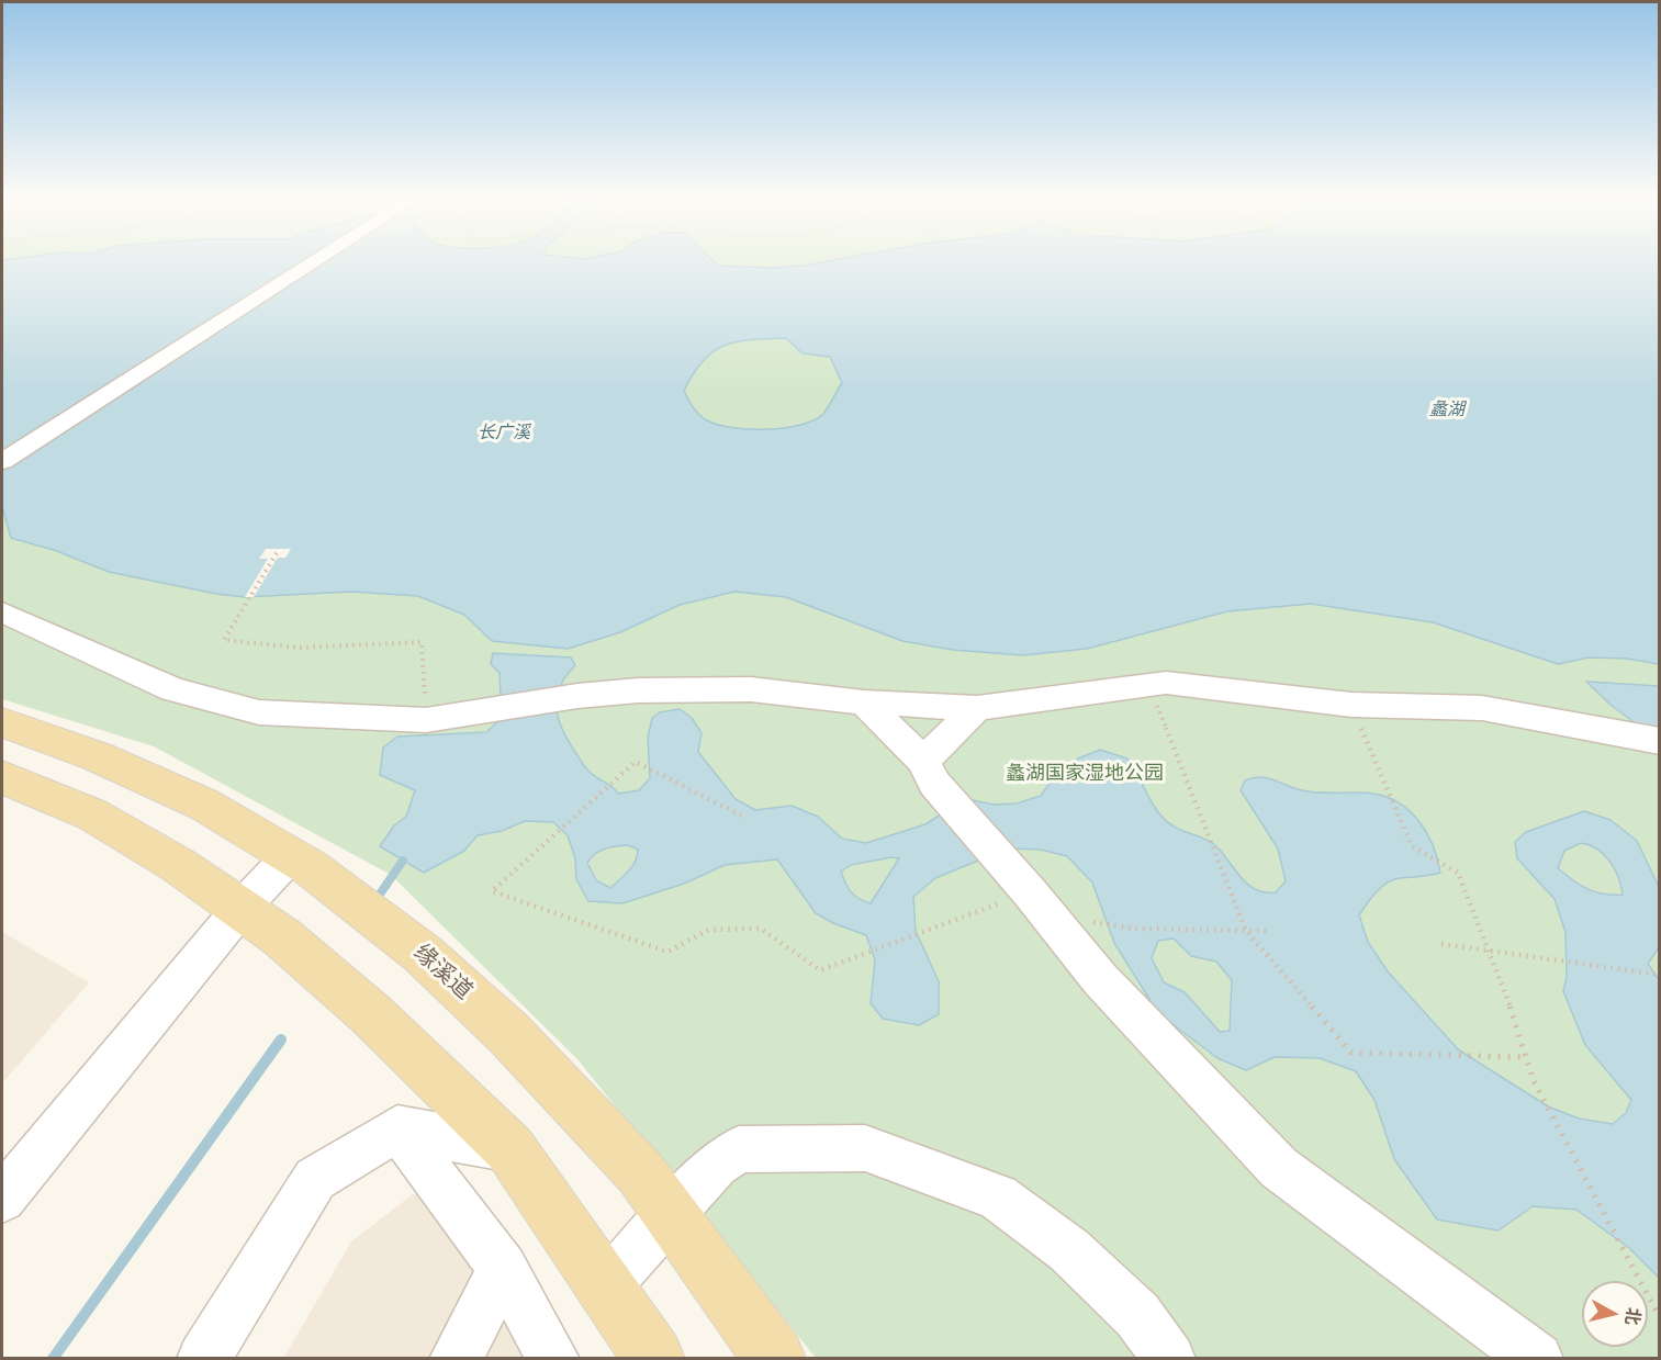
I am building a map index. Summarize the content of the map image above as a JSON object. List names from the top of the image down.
{
  "streets": {
    "main road": ["缘溪道"]
  },
  "water": ["蠡湖", "长广溪"],
  "parks": ["蠡湖国家湿地公园"],
  "north": "right"
}
